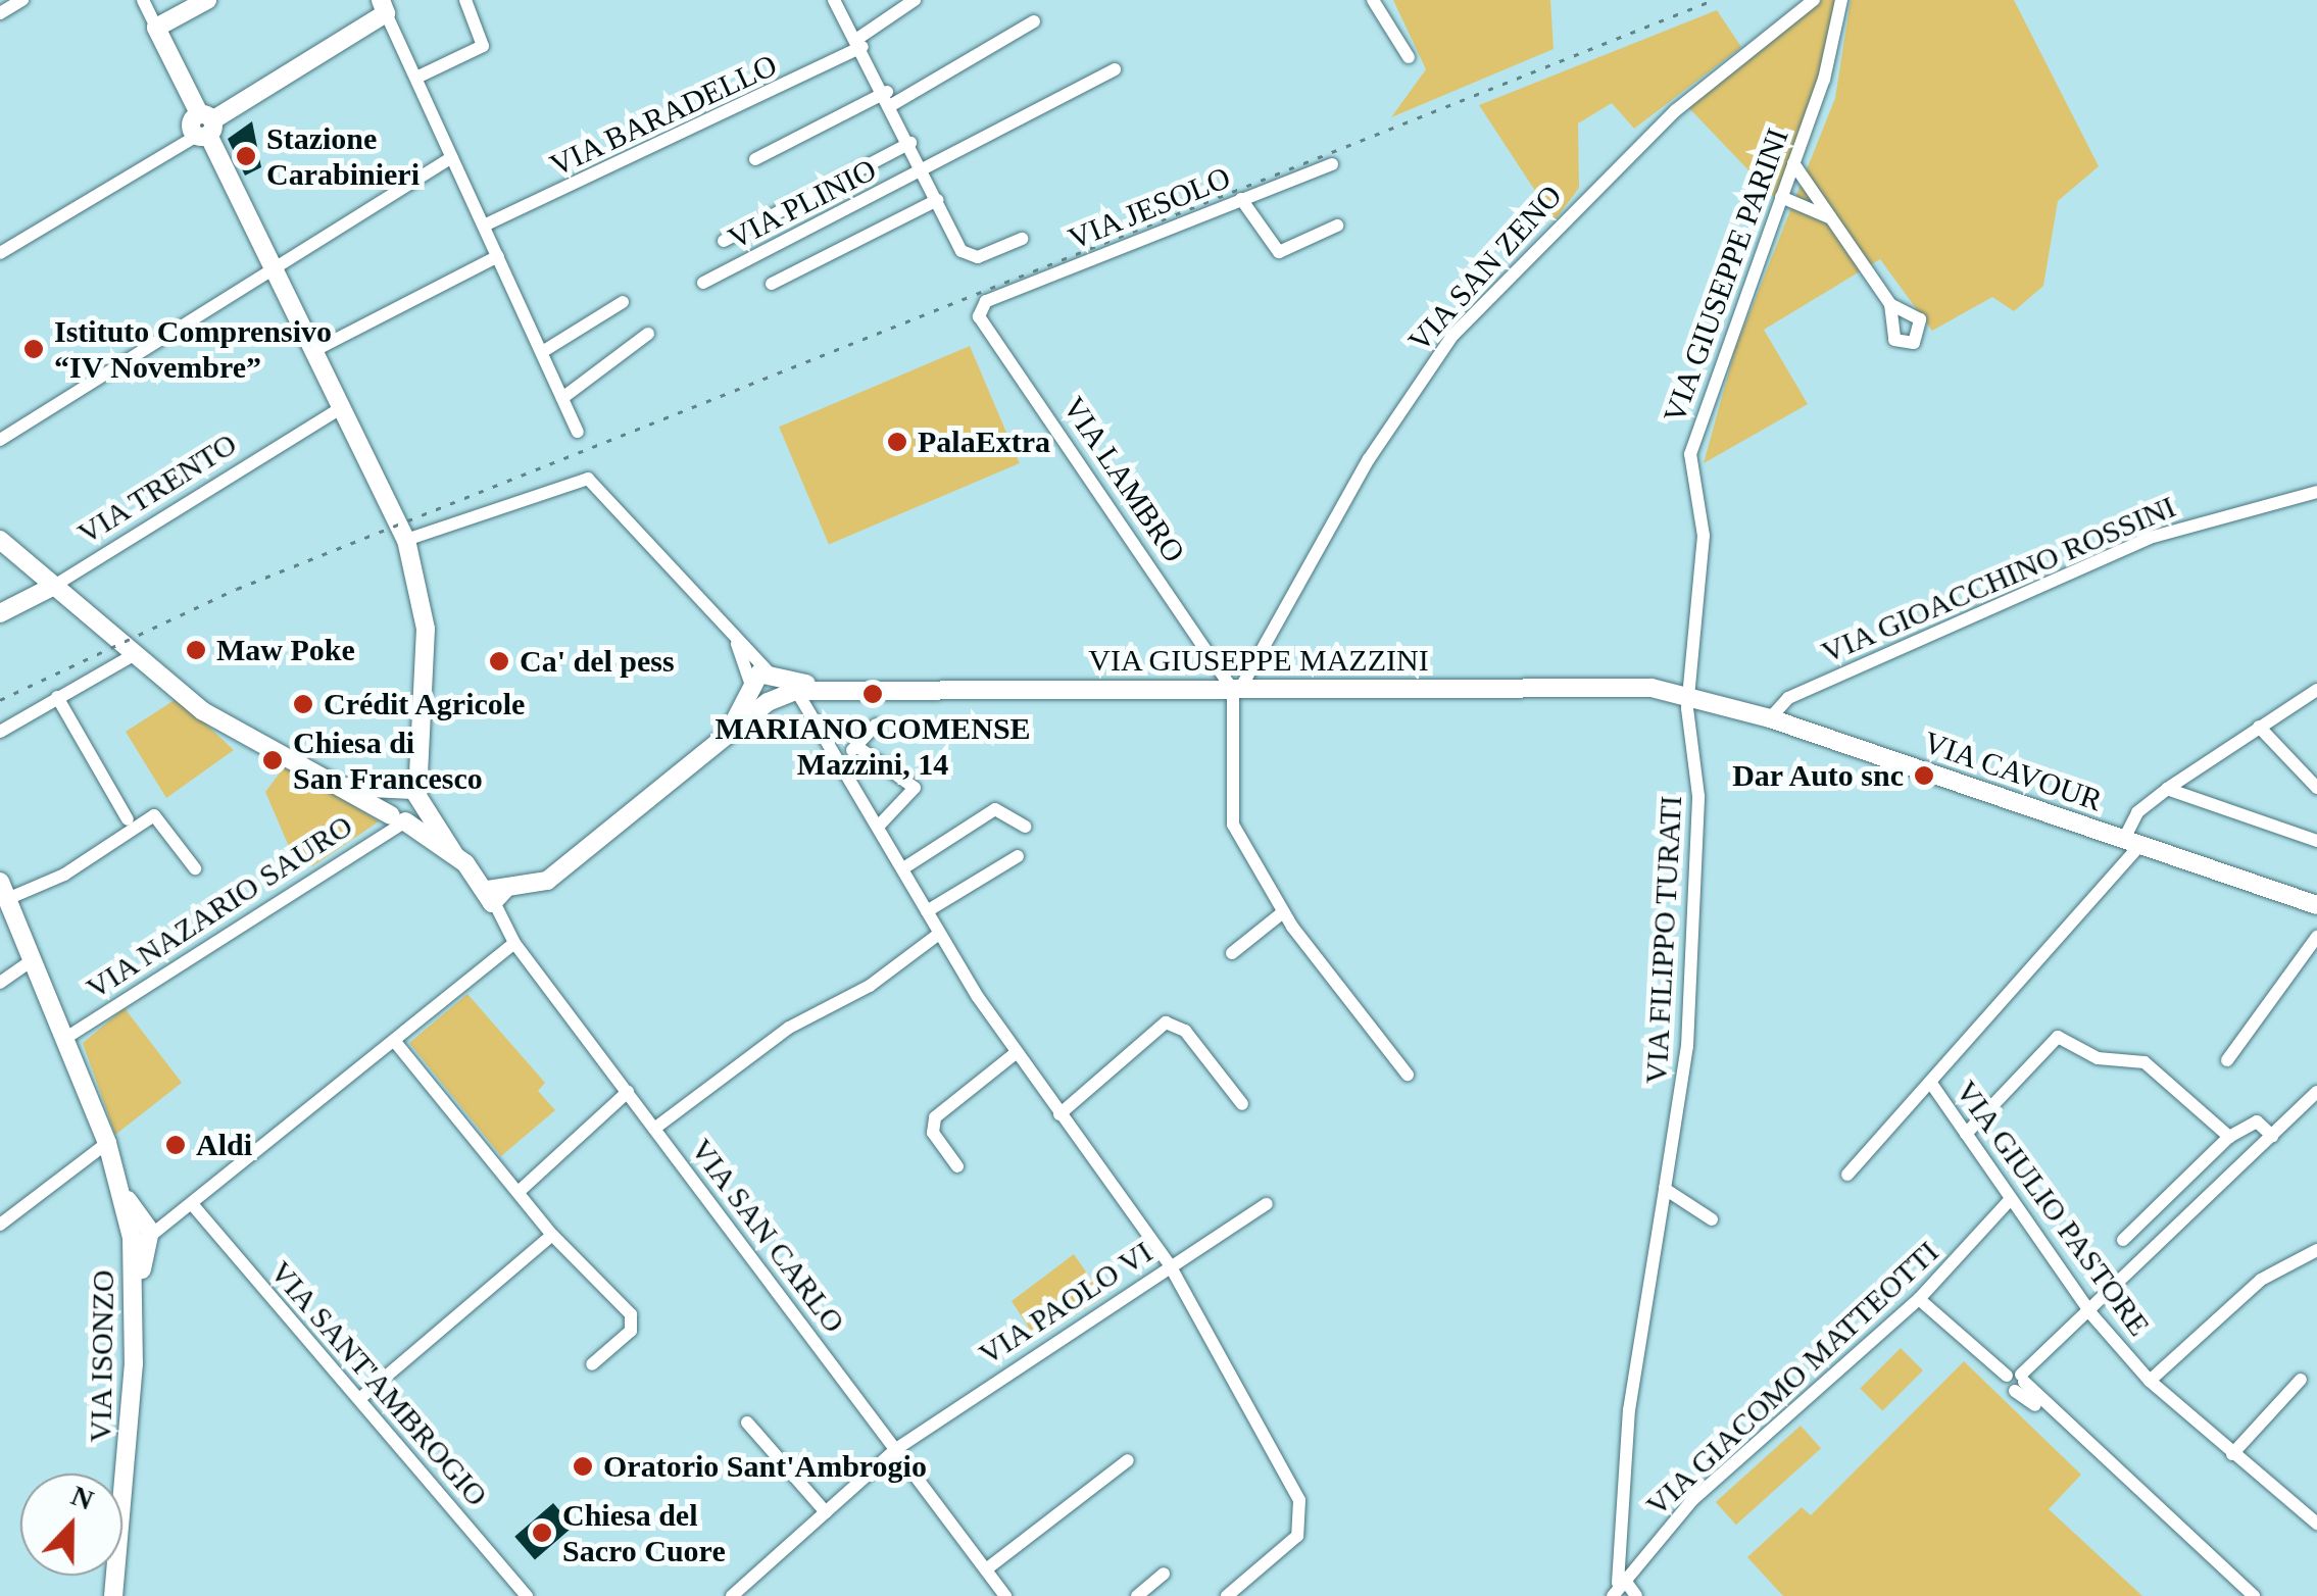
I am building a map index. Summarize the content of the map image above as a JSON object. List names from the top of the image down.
{
  "streets": {
    "street": [
      "VIA BARADELLO",
      "VIA PLINIO",
      "VIA JESOLO",
      "VIA SAN ZENO",
      "VIA GIUSEPPE PARINI",
      "VIA LAMBRO",
      "VIA TRENTO",
      "VIA GIOACCHINO ROSSINI",
      "VIA GIUSEPPE MAZZINI",
      "VIA CAVOUR",
      "VIA NAZARIO SAURO",
      "VIA FILIPPO TURATI",
      "VIA GIULIO PASTORE",
      "VIA SAN CARLO",
      "VIA PAOLO VI",
      "VIA ISONZO",
      "VIA GIACOMO MATTEOTTI",
      "VIA SANT'AMBROGIO"
    ]
  },
  "crossings": [
    ["VIA JESOLO", "VIA LAMBRO"],
    ["VIA SAN ZENO", "VIA LAMBRO"],
    ["VIA SAN ZENO", "VIA GIUSEPPE MAZZINI"],
    ["VIA GIUSEPPE PARINI", "VIA GIUSEPPE MAZZINI"],
    ["VIA GIUSEPPE PARINI", "VIA CAVOUR"],
    ["VIA GIUSEPPE PARINI", "VIA FILIPPO TURATI"],
    ["VIA LAMBRO", "VIA GIUSEPPE MAZZINI"],
    ["VIA GIOACCHINO ROSSINI", "VIA CAVOUR"],
    ["VIA GIUSEPPE MAZZINI", "VIA CAVOUR"],
    ["VIA GIUSEPPE MAZZINI", "VIA FILIPPO TURATI"],
    ["VIA GIUSEPPE MAZZINI", "VIA SAN CARLO"],
    ["VIA CAVOUR", "VIA FILIPPO TURATI"],
    ["VIA NAZARIO SAURO", "VIA ISONZO"],
    ["VIA FILIPPO TURATI", "VIA GIACOMO MATTEOTTI"],
    ["VIA GIULIO PASTORE", "VIA GIACOMO MATTEOTTI"],
    ["VIA SAN CARLO", "VIA PAOLO VI"]
  ],
  "places": [
    "Stazione Carabinieri",
    "Istituto Comprensivo “IV Novembre”",
    "PalaExtra",
    "Maw Poke",
    "Ca' del pess",
    "MARIANO COMENSE Mazzini, 14",
    "Crédit Agricole",
    "Chiesa di San Francesco",
    "Dar Auto snc",
    "Aldi",
    "Oratorio Sant'Ambrogio",
    "Chiesa del Sacro Cuore"
  ],
  "north": "top"
}
